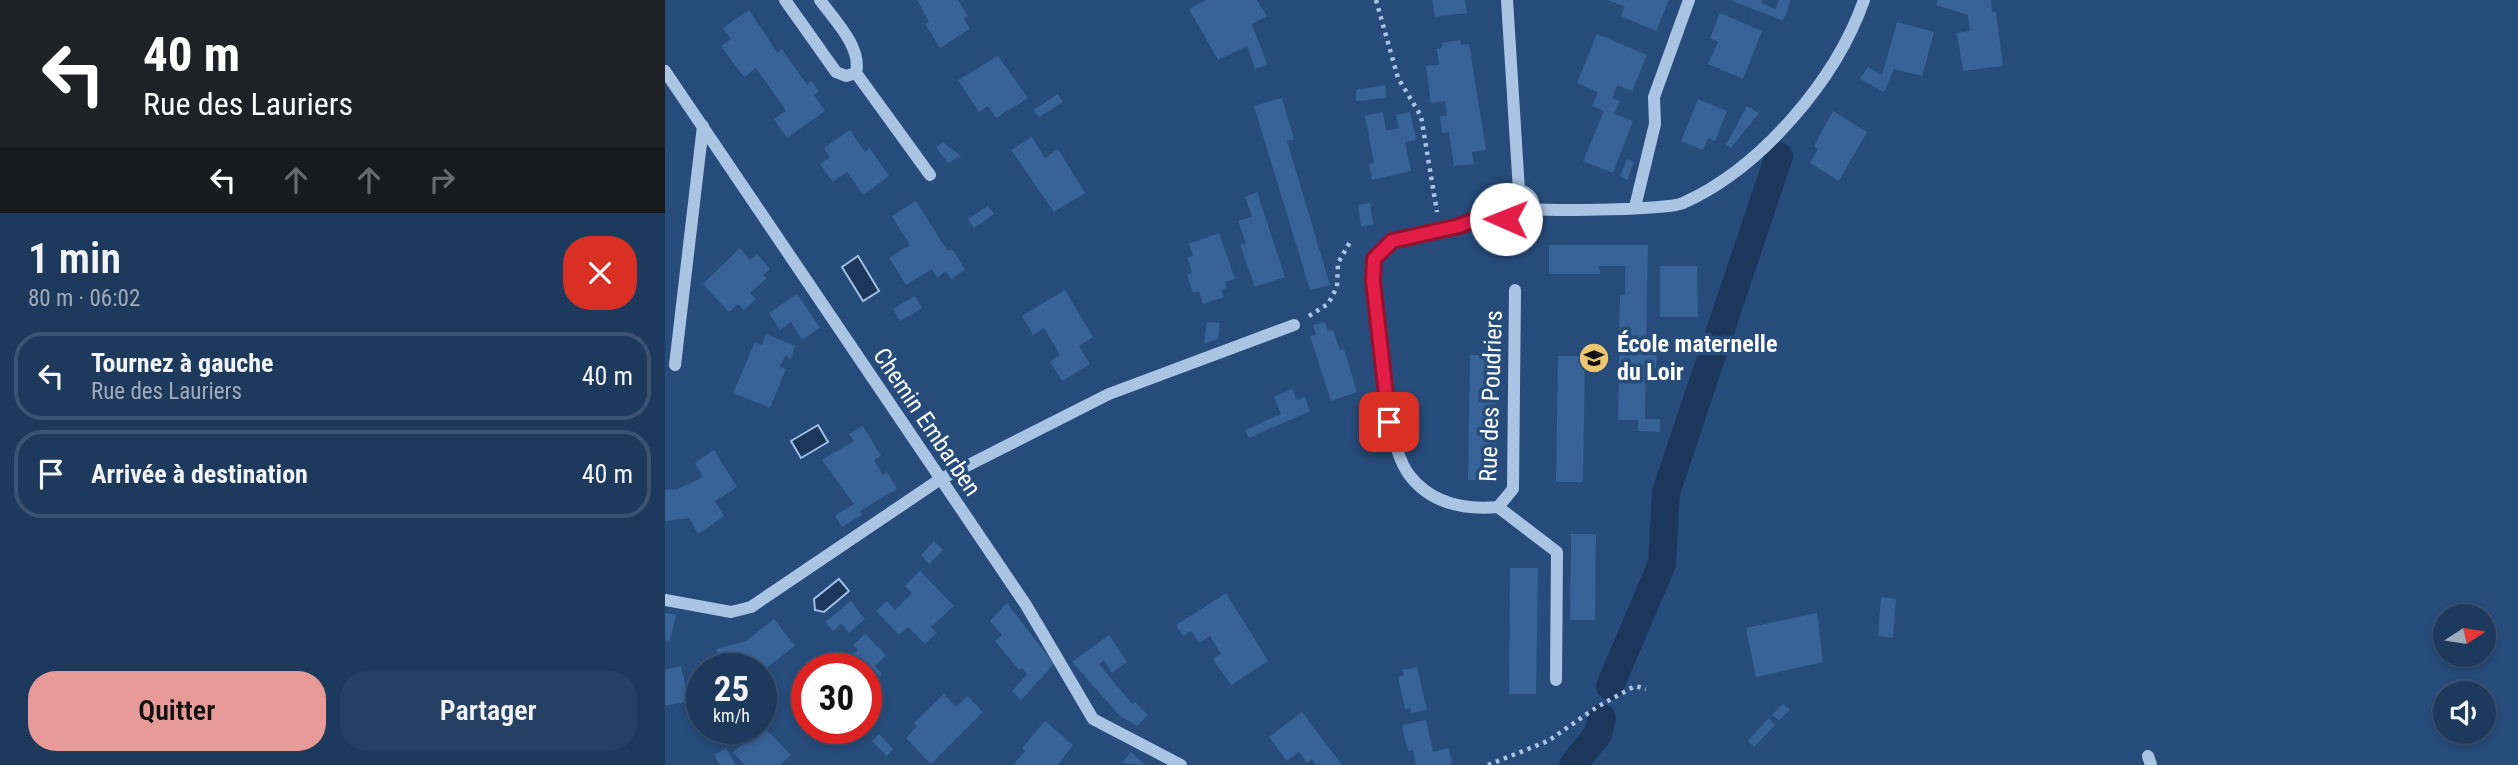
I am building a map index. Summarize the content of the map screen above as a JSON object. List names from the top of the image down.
{
  "streets": {
    "street": ["Rue des Poudriers", "Chemin Embarben"]
  },
  "places": {
    "school or university": ["École maternelle du Loir"]
  },
  "north": "right",
  "page": {
    "turn": ["40 m", "Rue des Lauriers"],
    "heading": ["1 min", "80 m · 06:02"],
    "list": [
      {
        "name": "Tournez à gauche",
        "note": "Rue des Lauriers",
        "value": "40 m"
      },
      {
        "name": "Arrivée à destination",
        "value": "40 m"
      }
    ],
    "speed": "25 km/h",
    "limit": "30",
    "buttons": ["Quitter", "Partager"]
  }
}
